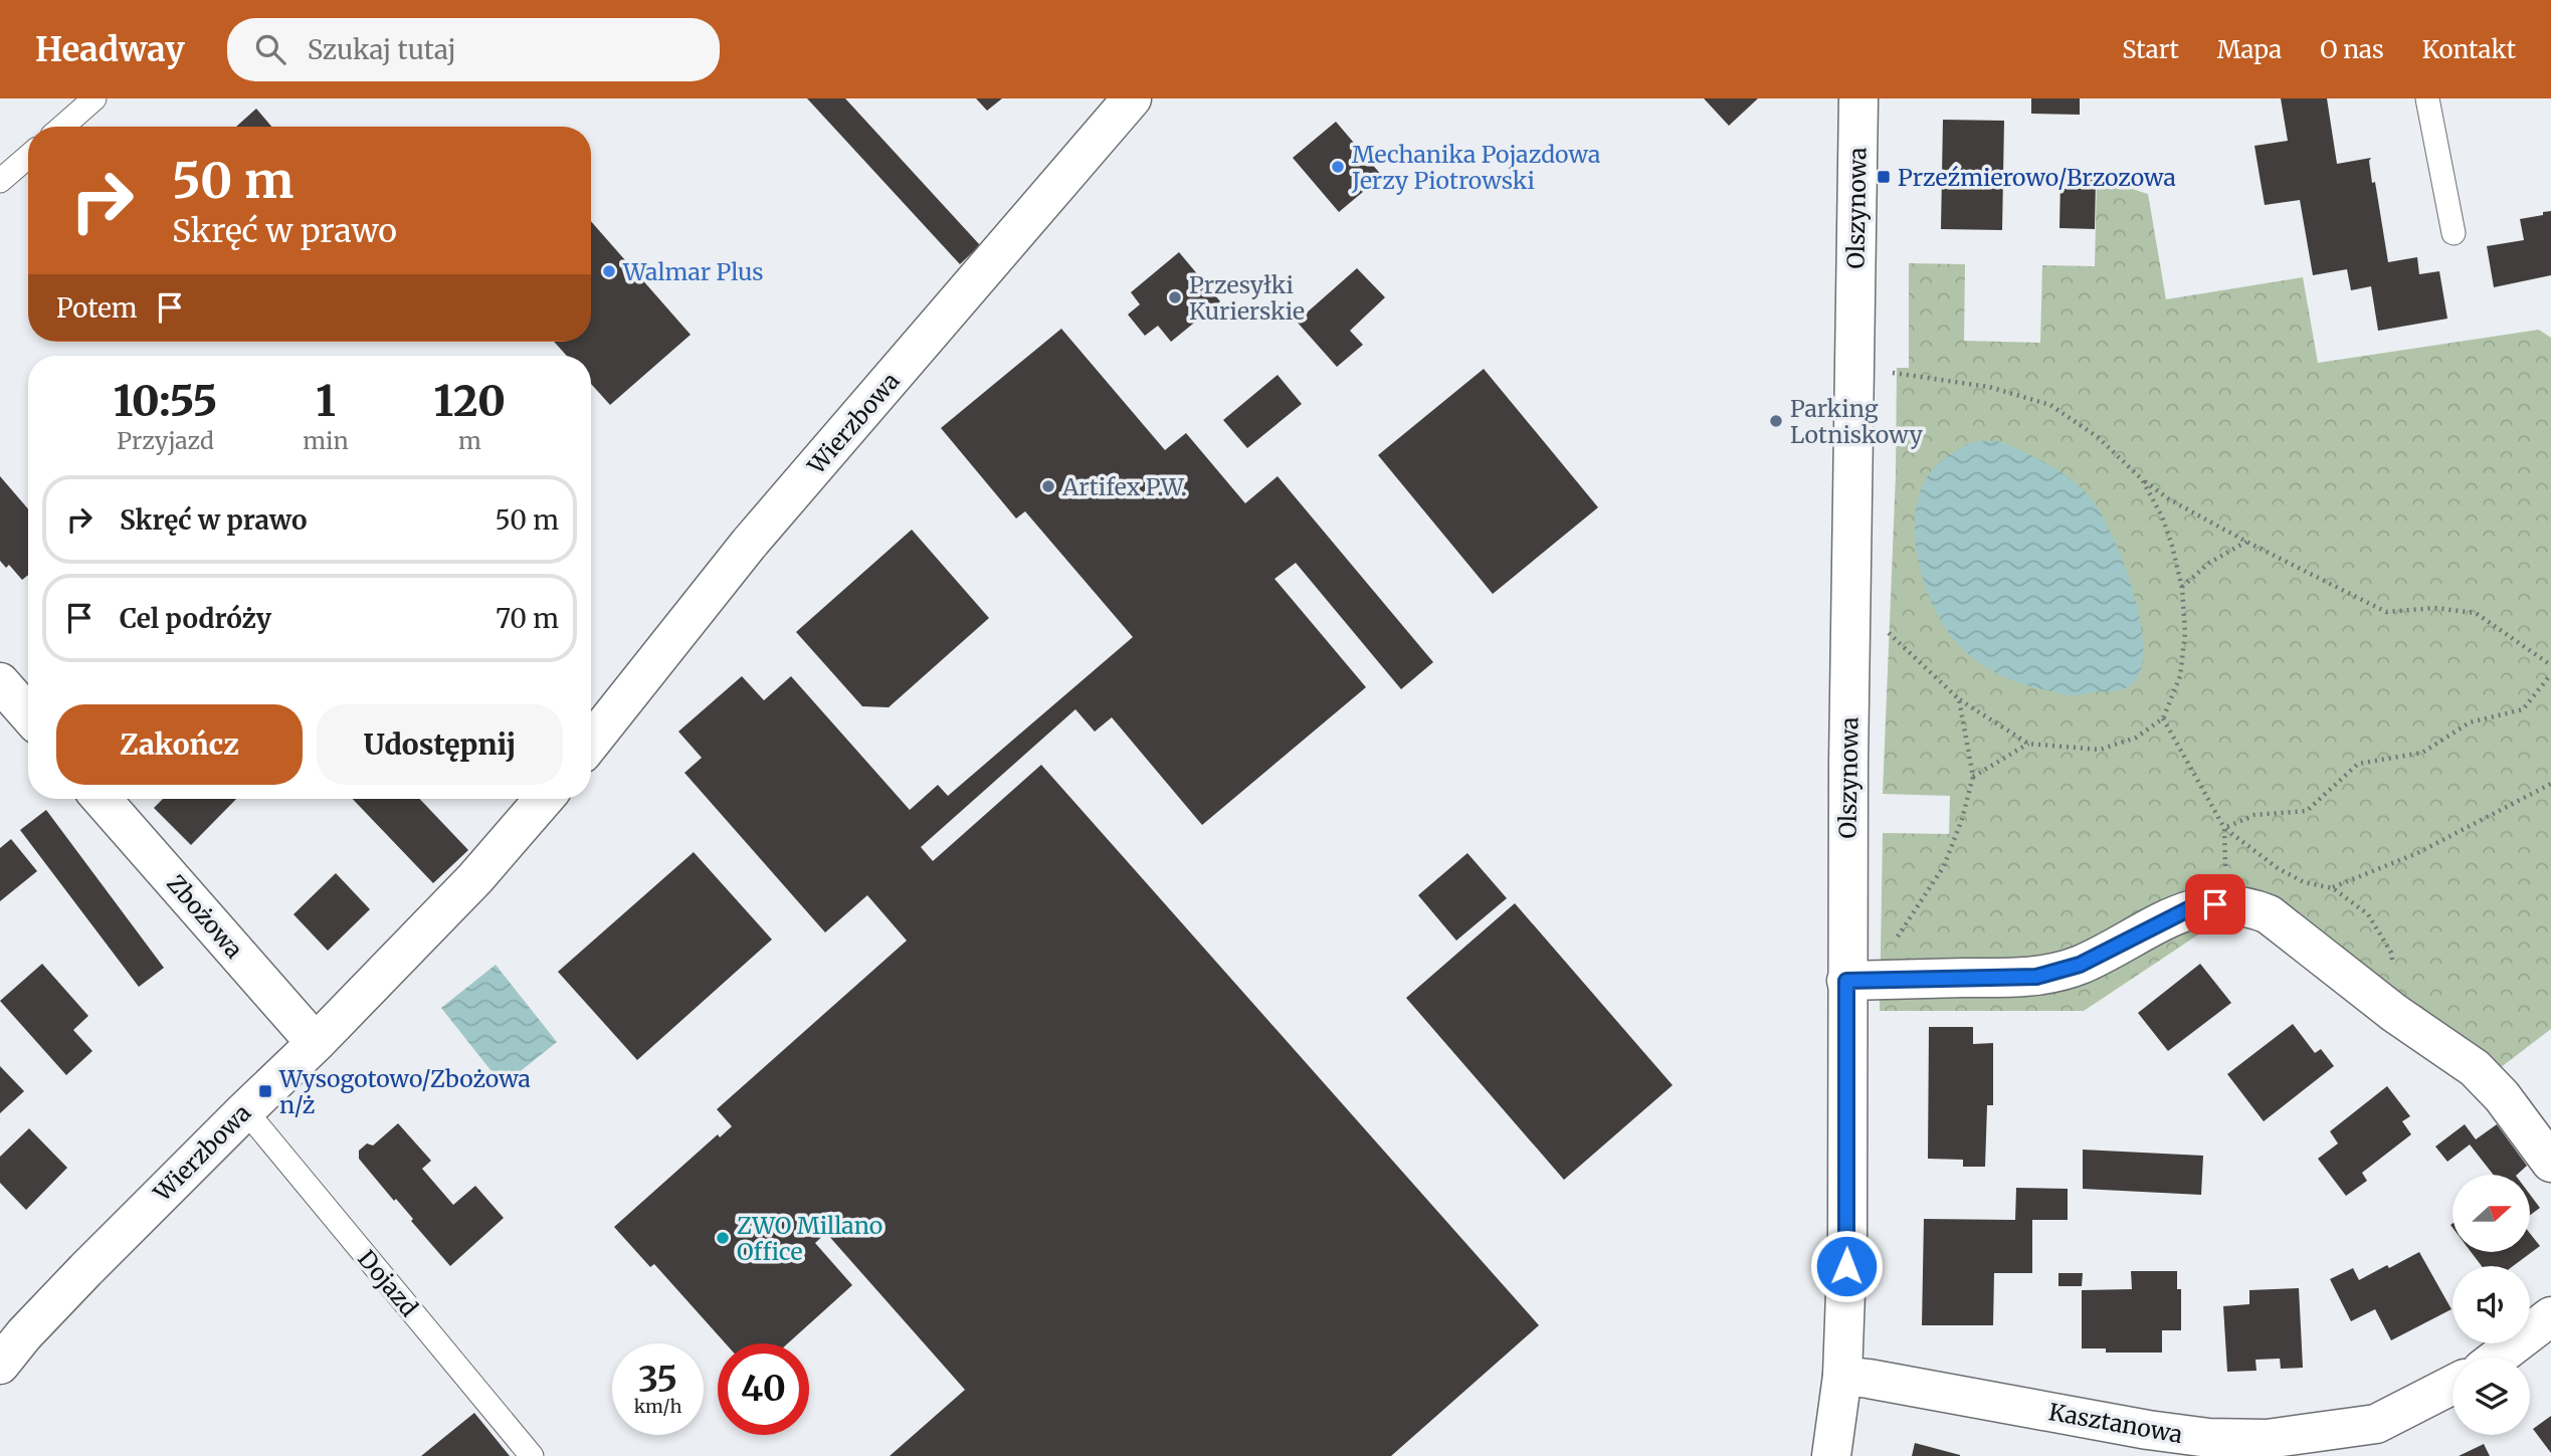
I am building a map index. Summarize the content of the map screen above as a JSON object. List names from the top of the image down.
{
  "streets": {
    "street": [
      "Olszynowa",
      "Wierzbowa",
      "Zbożowa",
      "Kasztanowa"
    ],
    "lane": ["Dojazd"]
  },
  "crossings": [
    ["Olszynowa", "Kasztanowa"],
    ["Wierzbowa", "Zbożowa"],
    ["Wierzbowa", "Dojazd"]
  ],
  "places": {
    "other": [
      "Mechanika Pojazdowa Jerzy Piotrowski",
      "Walmar Plus",
      "Przesyłki Kurierskie",
      "Parking Lotniskowy",
      "Artifex P.W.",
      "ZWO Millano Office"
    ],
    "transit": ["Przeźmierowo/Brzozowa", "Wysogotowo/Zbożowa n/ż"]
  },
  "north": "right",
  "page": {
    "header": "Headway",
    "search": "Szukaj tutaj",
    "nav": [
      "Start",
      "Mapa",
      "O nas",
      "Kontakt"
    ],
    "turn": ["50 m", "Skręć w prawo"],
    "then": "Potem",
    "eta": [
      "10:55",
      "Przyjazd",
      "1",
      "min",
      "120",
      "m"
    ],
    "list": [
      {
        "name": "Skręć w prawo",
        "value": "50 m"
      },
      {
        "name": "Cel podróży",
        "value": "70 m"
      }
    ],
    "buttons": ["Zakończ", "Udostępnij"],
    "speed": "35 km/h",
    "limit": "40"
  }
}
